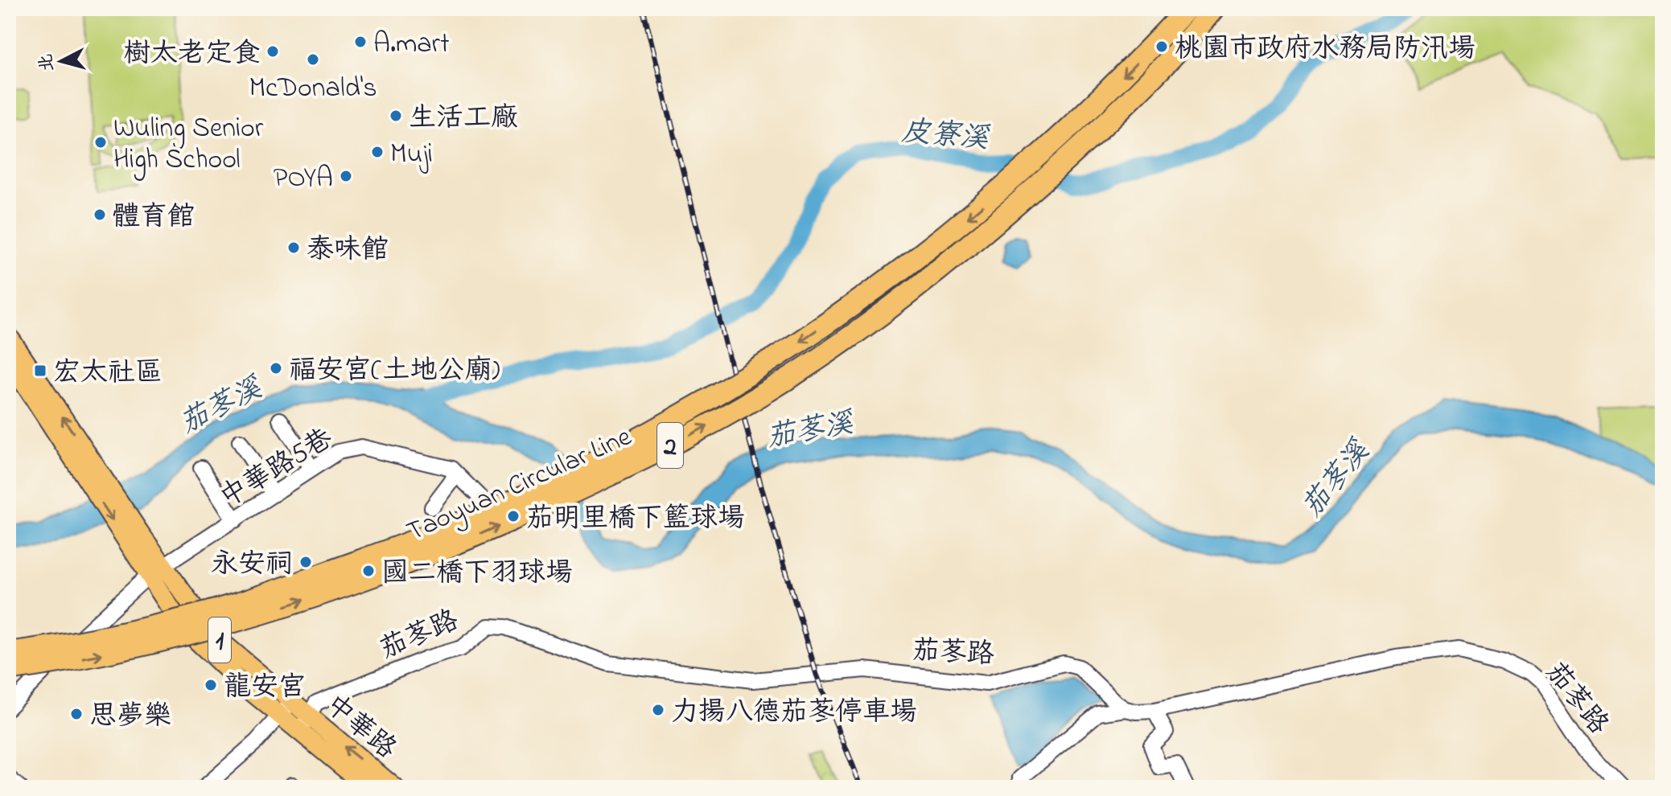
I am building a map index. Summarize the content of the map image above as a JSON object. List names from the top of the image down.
{
  "streets": {
    "highway": ["2", "Taoyuan Circular Line"],
    "main road": ["1", "中華路"],
    "street": ["中華路5巷", "茄苳路"]
  },
  "crossings": [
    ["中華路5巷", "中華路"],
    ["茄苳路", "1"],
    ["茄苳路", "中華路"],
    ["1", "中華路"]
  ],
  "water": ["皮寮溪", "茄苳溪"],
  "places": {
    "other": [
      "A.mart",
      "桃園市政府水務局防汛場",
      "樹太老定食",
      "McDonald's",
      "生活工廠",
      "Wuling Senior High School",
      "Muji",
      "POYA",
      "體育館",
      "泰味館",
      "福安宮(土地公廟)",
      "茄明里橋下籃球場",
      "永安祠",
      "國二橋下羽球場",
      "龍安宮",
      "力揚八德茄苳停車場",
      "思夢樂"
    ],
    "transit": ["宏太社區"]
  },
  "north": "left"
}
